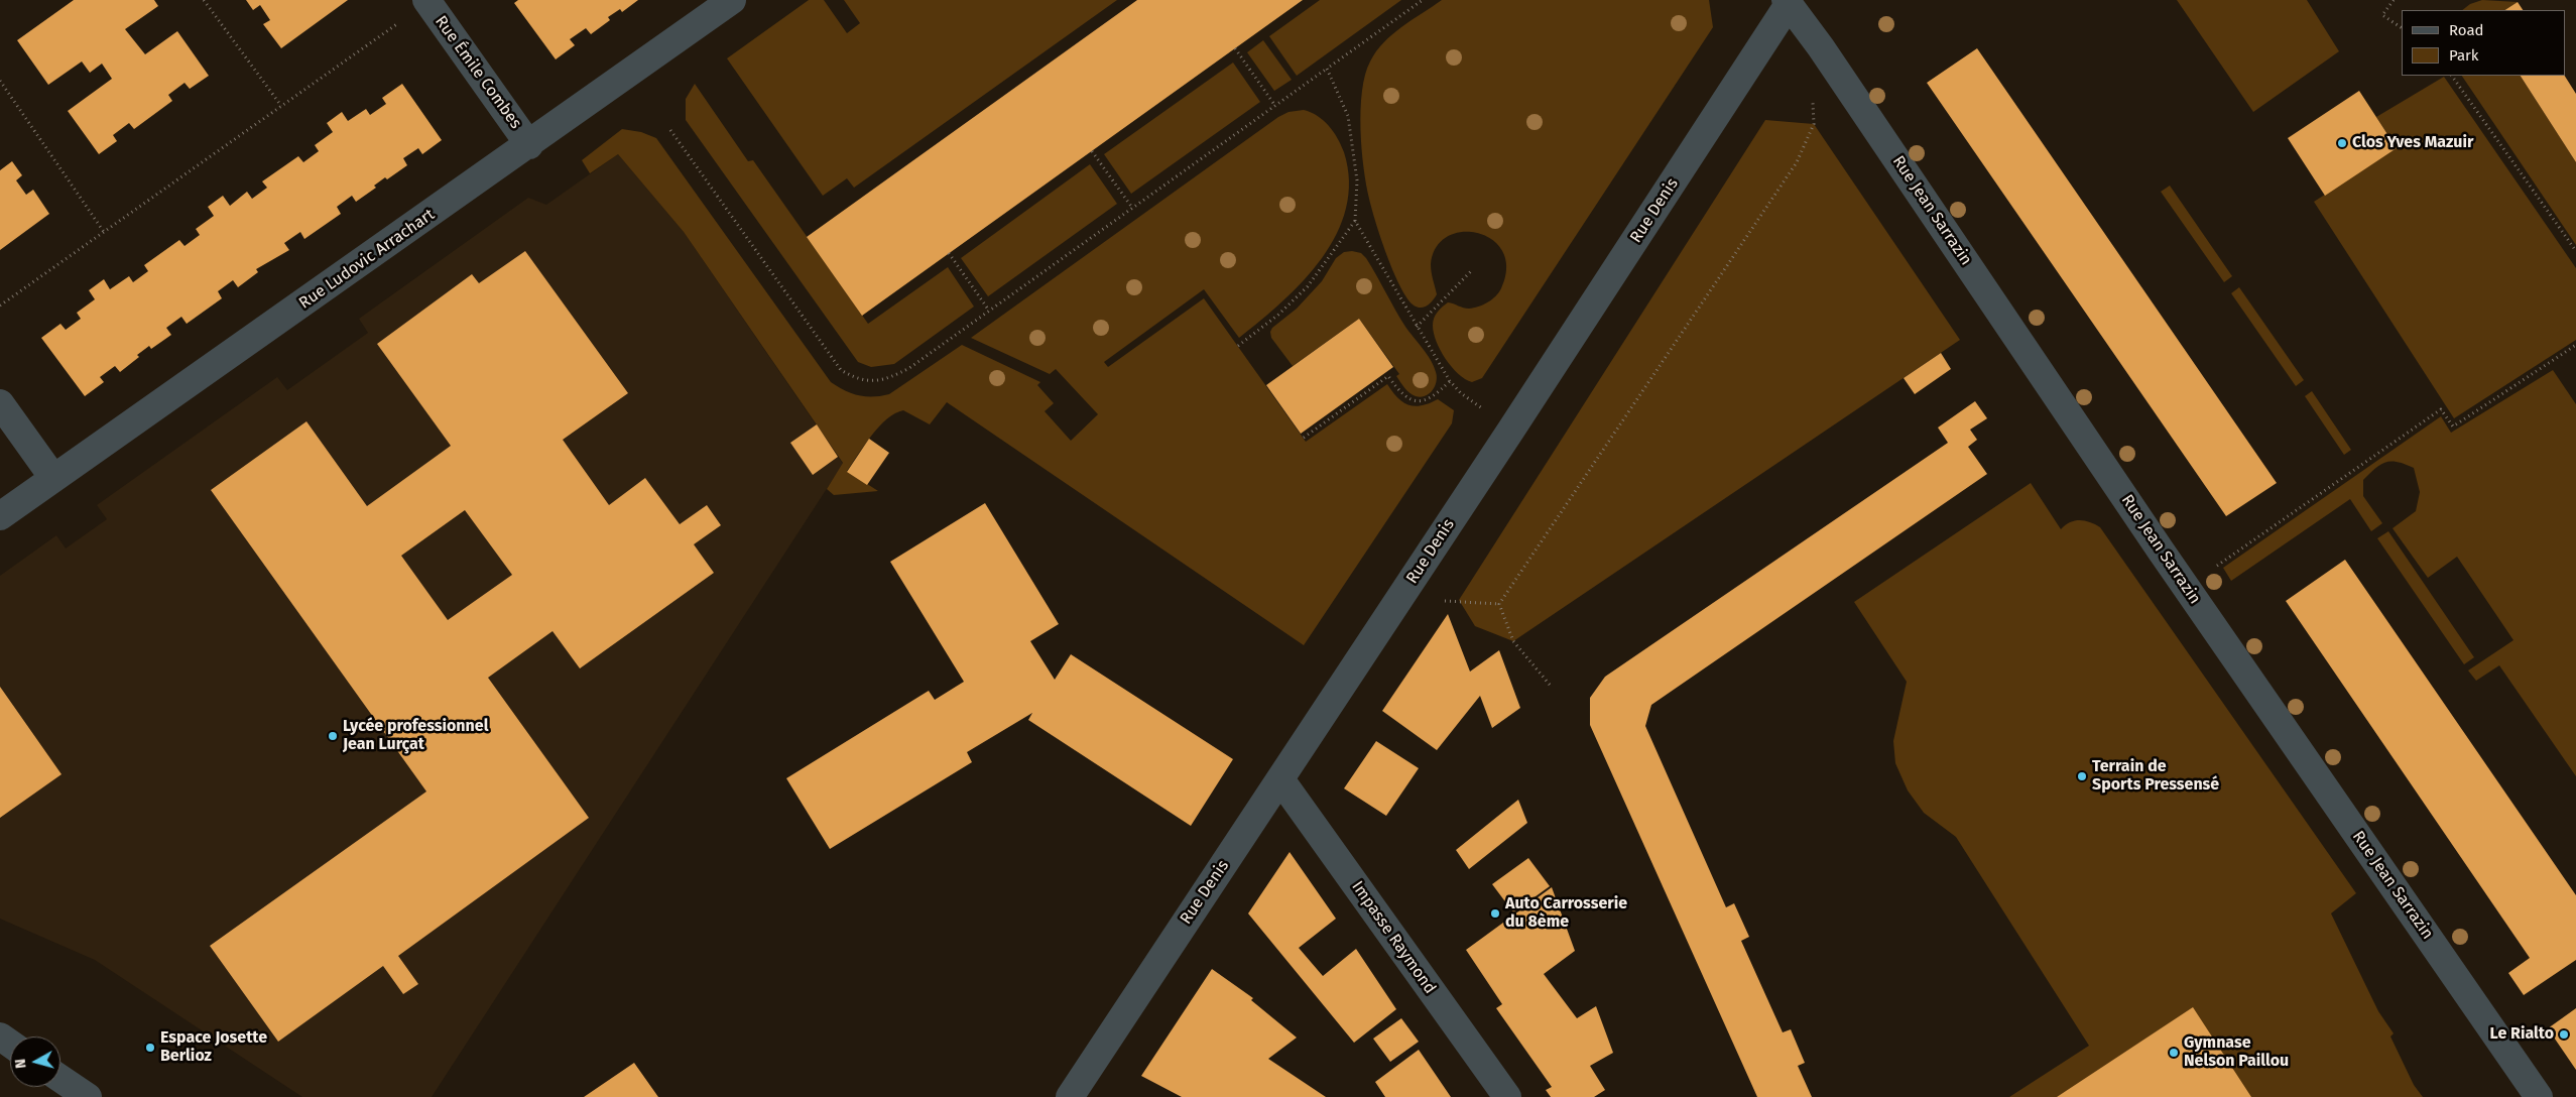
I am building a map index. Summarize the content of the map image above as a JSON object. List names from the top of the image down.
{
  "streets": {
    "street": [
      "Rue Émile Combes",
      "Rue Denis",
      "Rue Jean Sarrazin",
      "Rue Ludovic Arrachart",
      "Impasse Raymond"
    ]
  },
  "crossings": [
    ["Rue Émile Combes", "Rue Ludovic Arrachart"],
    ["Rue Denis", "Rue Jean Sarrazin"],
    ["Rue Denis", "Impasse Raymond"]
  ],
  "places": [
    "Clos Yves Mazuir",
    "Lycée professionnel Jean Lurçat",
    "Terrain de Sports Pressensé",
    "Auto Carrosserie du 8ème",
    "Le Rialto",
    "Espace Josette Berlioz",
    "Gymnase Nelson Paillou"
  ],
  "legend": ["Road", "Park"],
  "north": "left"
}
